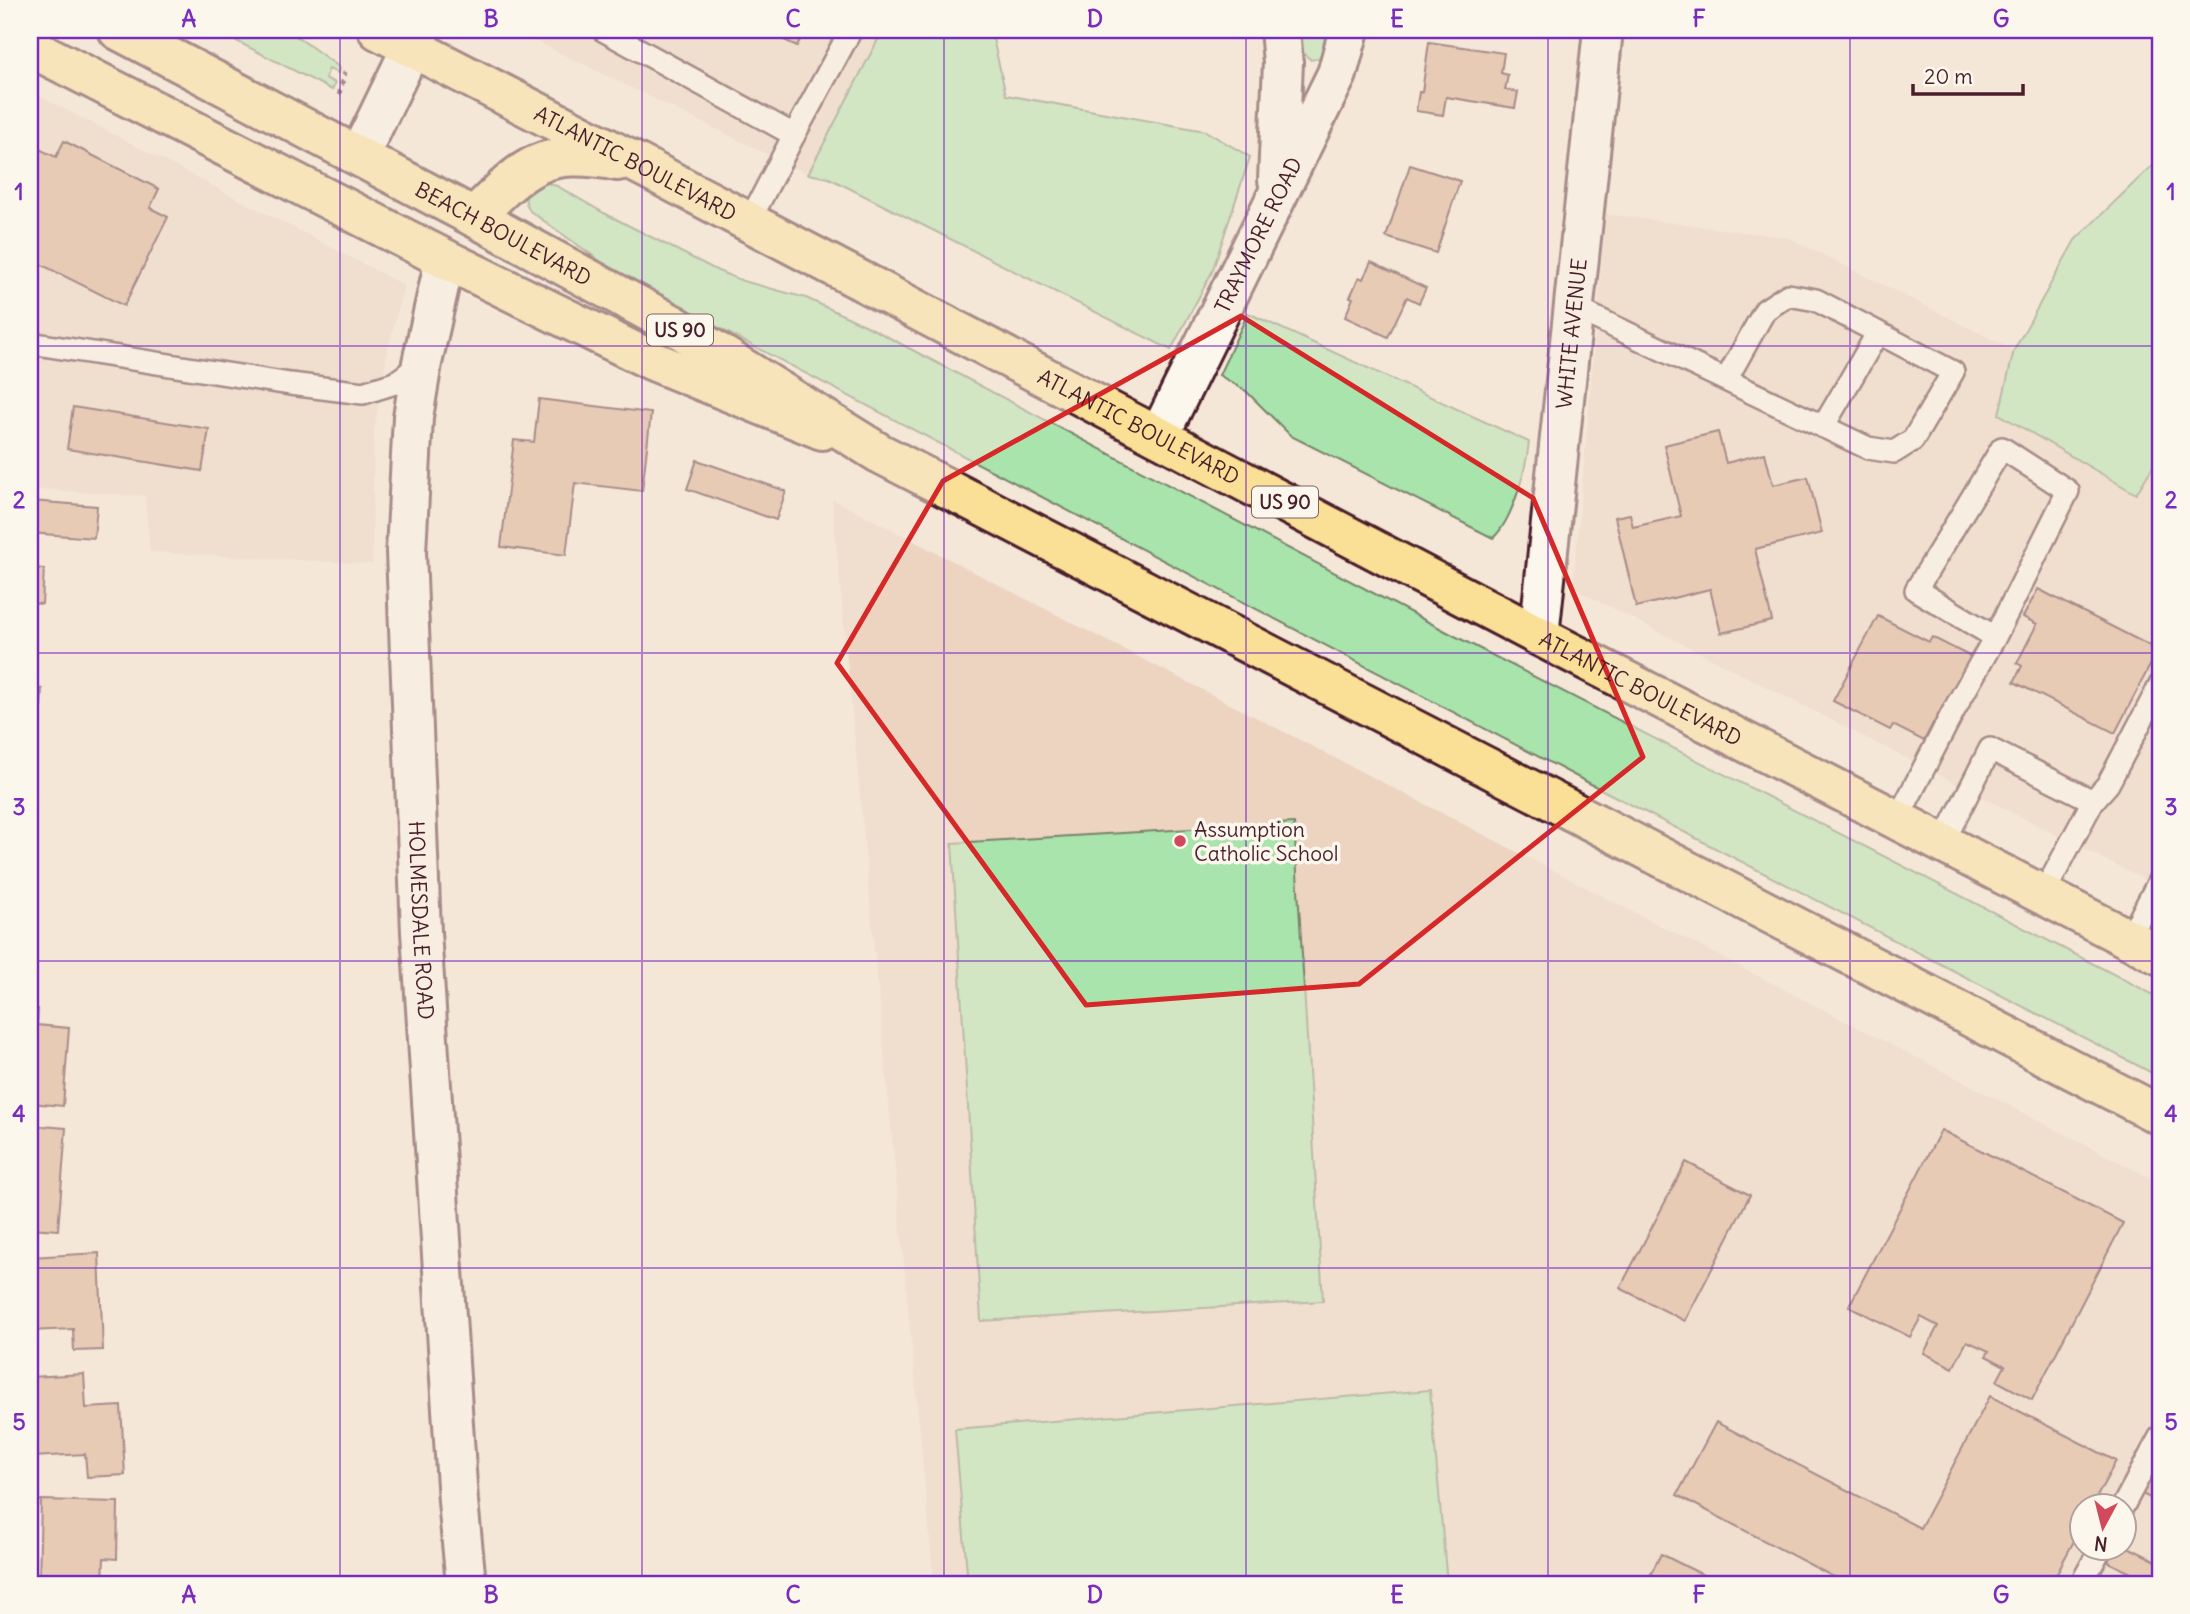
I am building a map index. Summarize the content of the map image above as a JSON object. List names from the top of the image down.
{
  "streets": {
    "main road": ["ATLANTIC BOULEVARD", "BEACH BOULEVARD", "US 90"],
    "street": ["TRAYMORE ROAD", "WHITE AVENUE", "HOLMESDALE ROAD"]
  },
  "crossings": [
    ["ATLANTIC BOULEVARD", "TRAYMORE ROAD"],
    ["ATLANTIC BOULEVARD", "WHITE AVENUE"],
    ["BEACH BOULEVARD", "US 90"]
  ],
  "places": ["Assumption Catholic School"],
  "scale_bar": "20 m",
  "north": "bottom",
  "grid": {
    "columns": [
      "A",
      "B",
      "C",
      "D",
      "E",
      "F",
      "G"
    ],
    "rows": [
      "1",
      "2",
      "3",
      "4",
      "5"
    ]
  }
}
